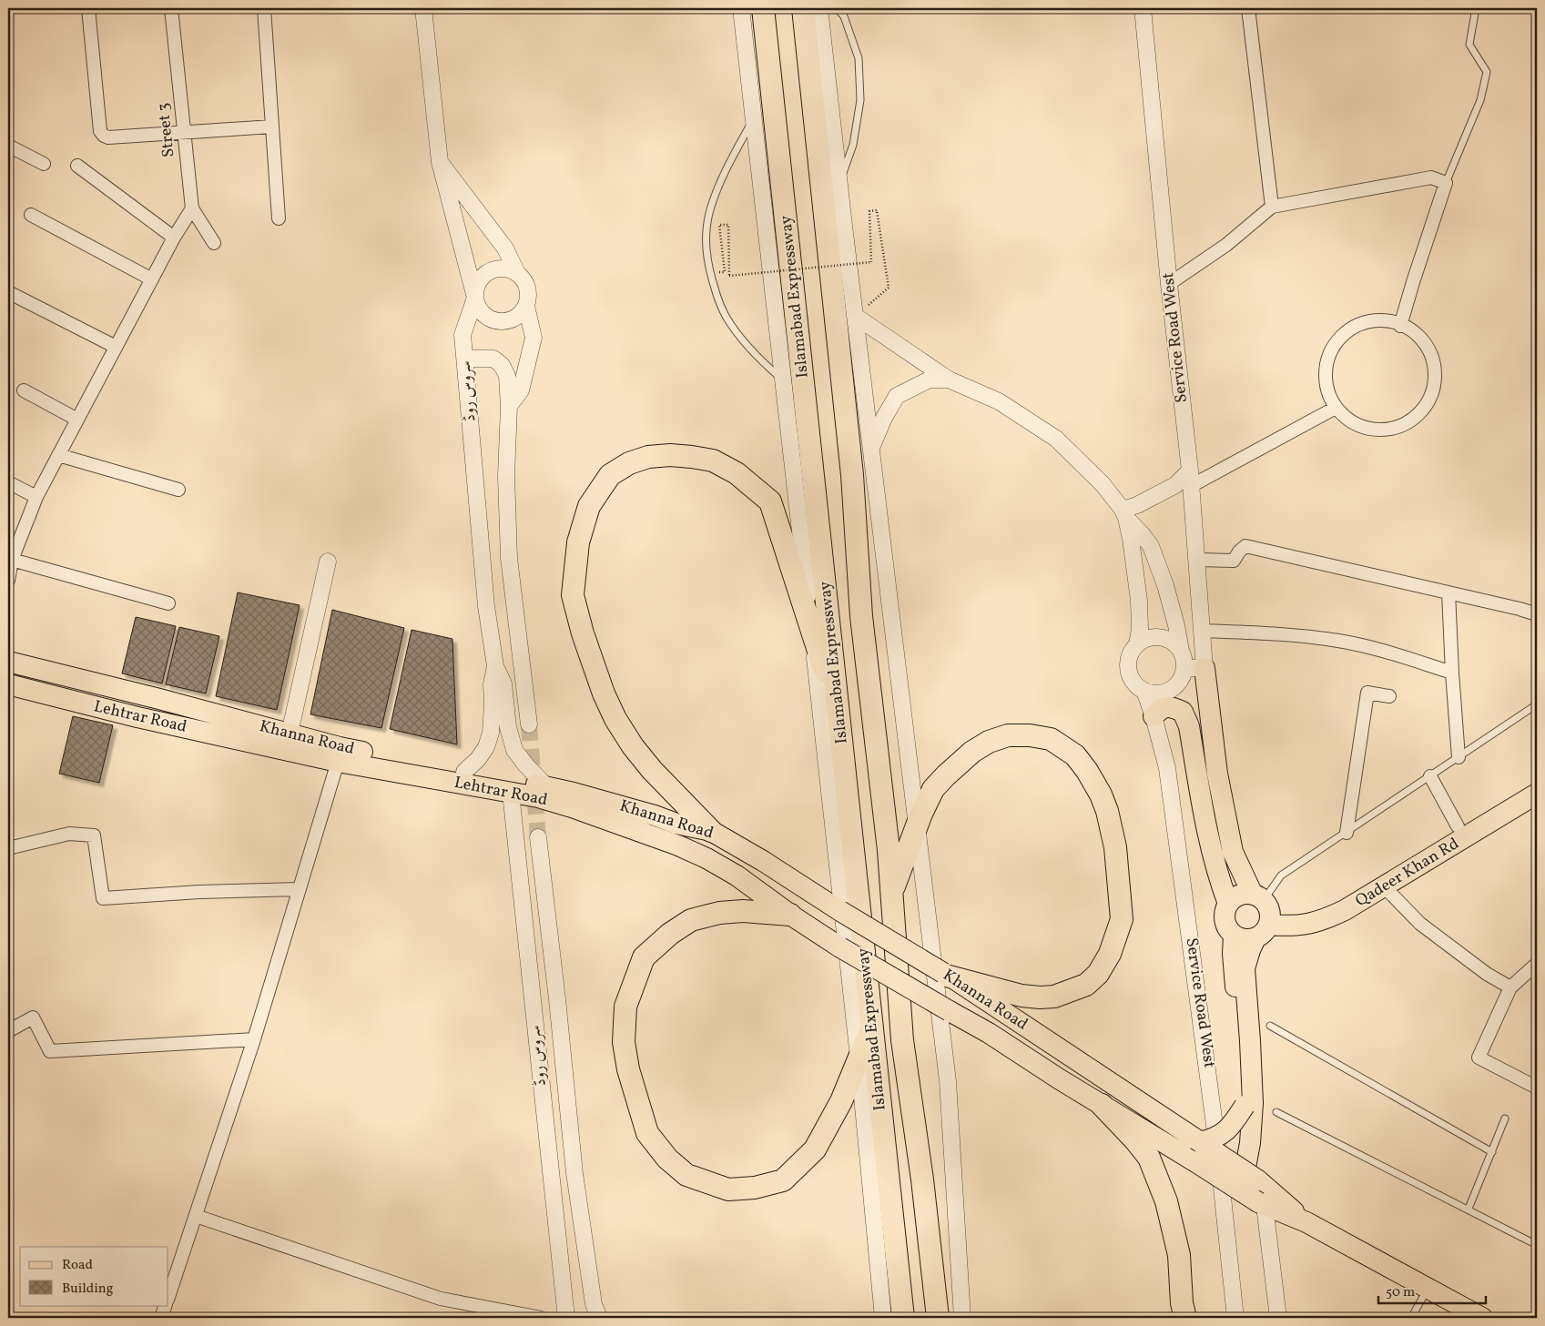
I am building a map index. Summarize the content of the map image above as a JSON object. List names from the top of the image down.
{
  "streets": {
    "highway": ["Islamabad Expressway"],
    "main road": ["Lehtrar Road", "Khanna Road", "Qadeer Khan Rd"],
    "street": ["Street 3", "Service Road West", "سروس روڈ"]
  },
  "crossings": [
    ["سروس روڈ", "Lehtrar Road"],
    ["سروس روڈ", "Khanna Road"],
    ["Lehtrar Road", "Khanna Road"]
  ],
  "legend": ["Road", "Building"],
  "scale_bar": "50 m"
}
